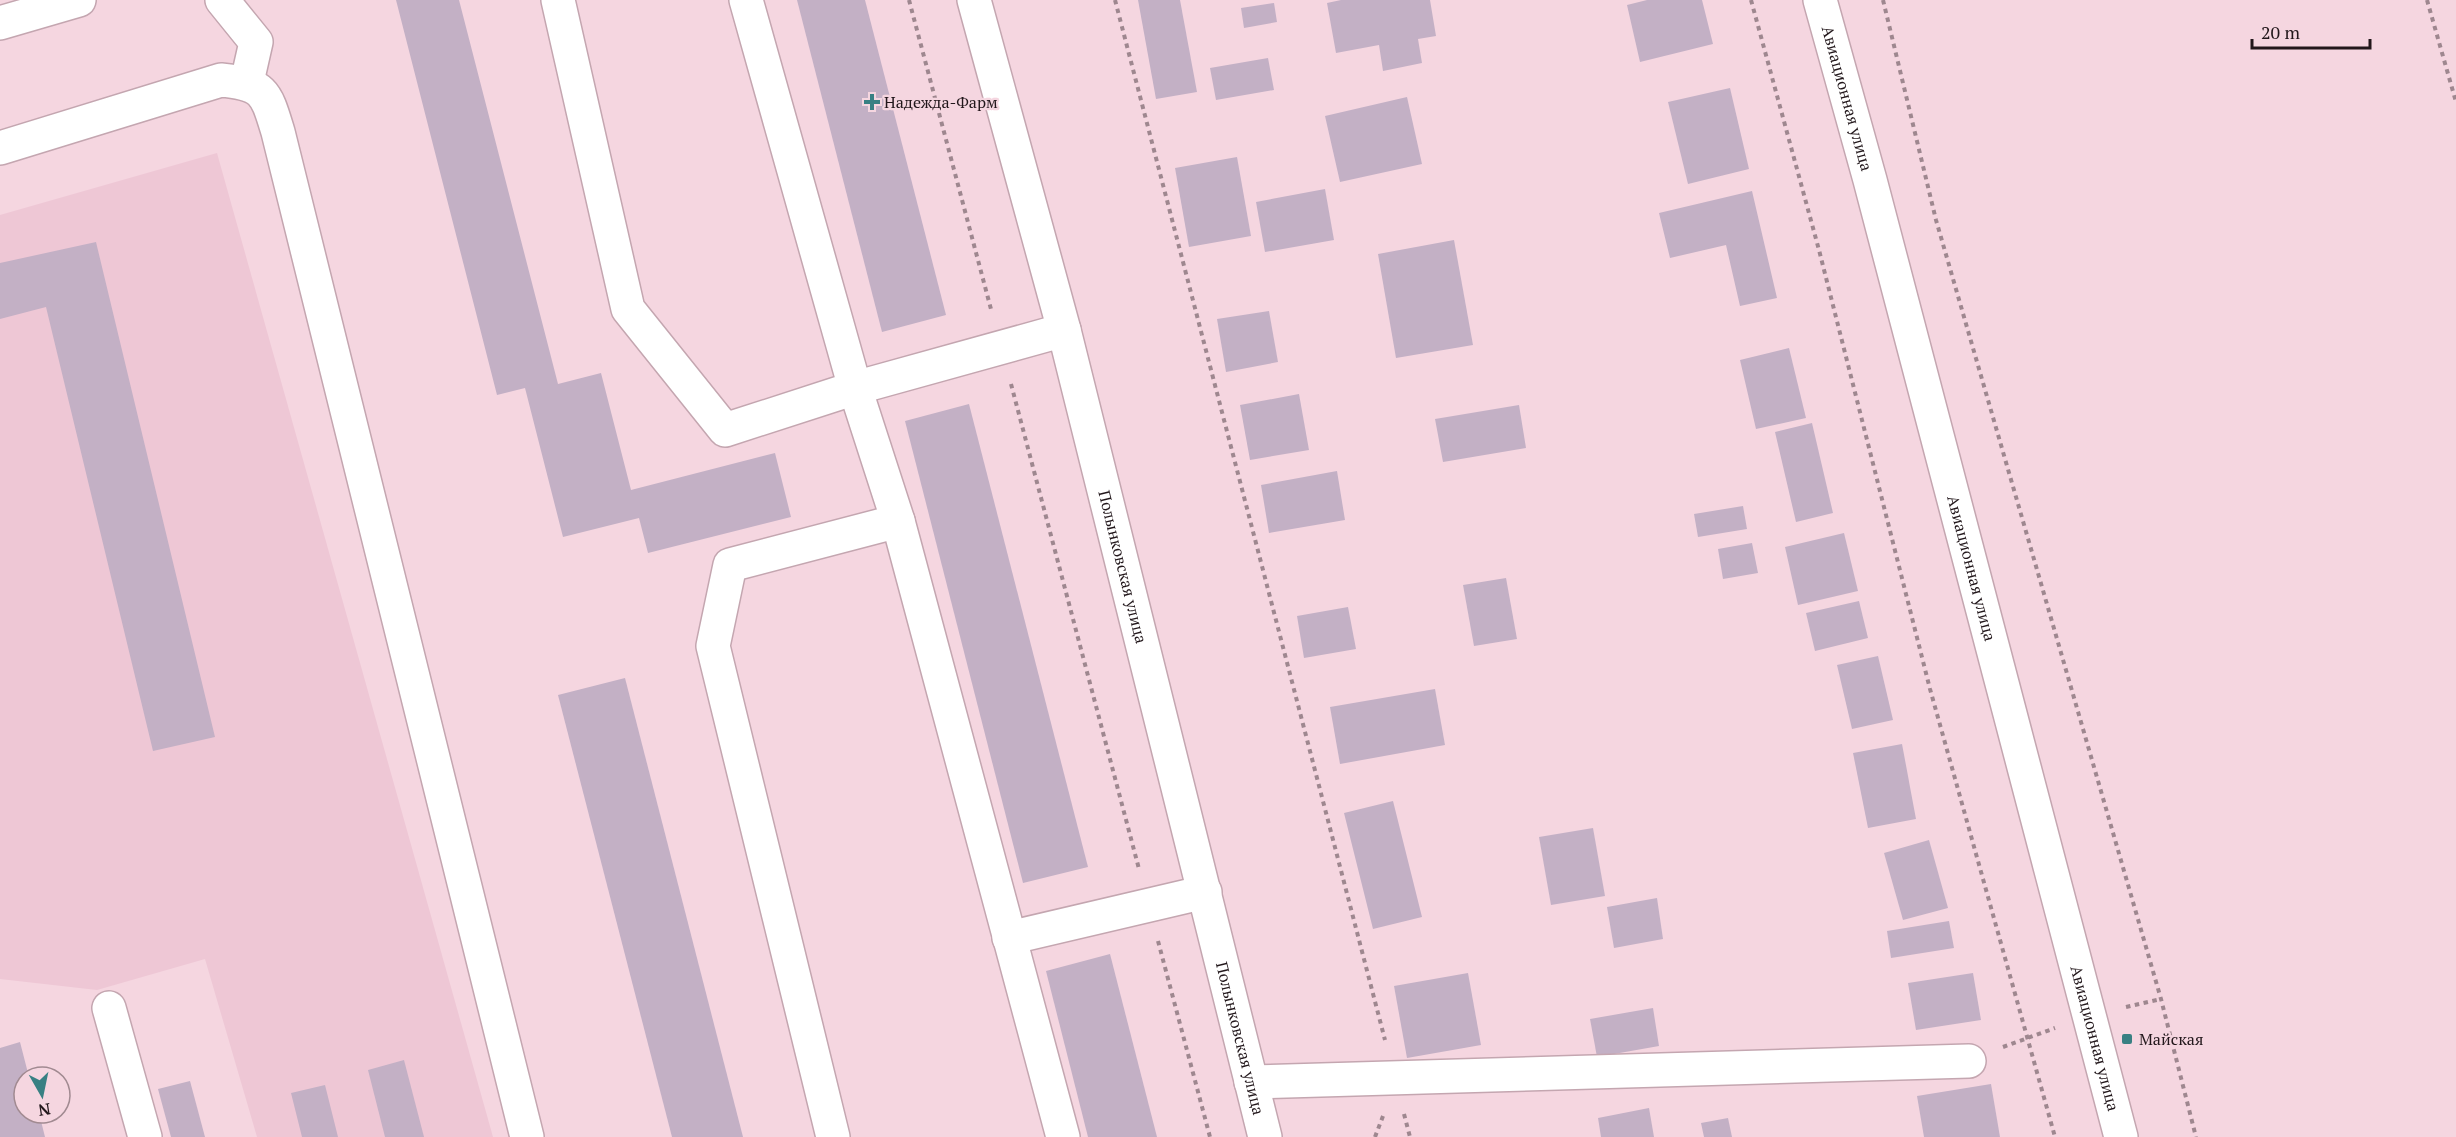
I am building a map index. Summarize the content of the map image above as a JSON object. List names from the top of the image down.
{
  "streets": {
    "street": ["Авиационная улица", "Полынковская улица"]
  },
  "places": {
    "health": ["Надежда-Фарм"],
    "transit": ["Майская"]
  },
  "scale_bar": "20 m",
  "north": "bottom"
}
